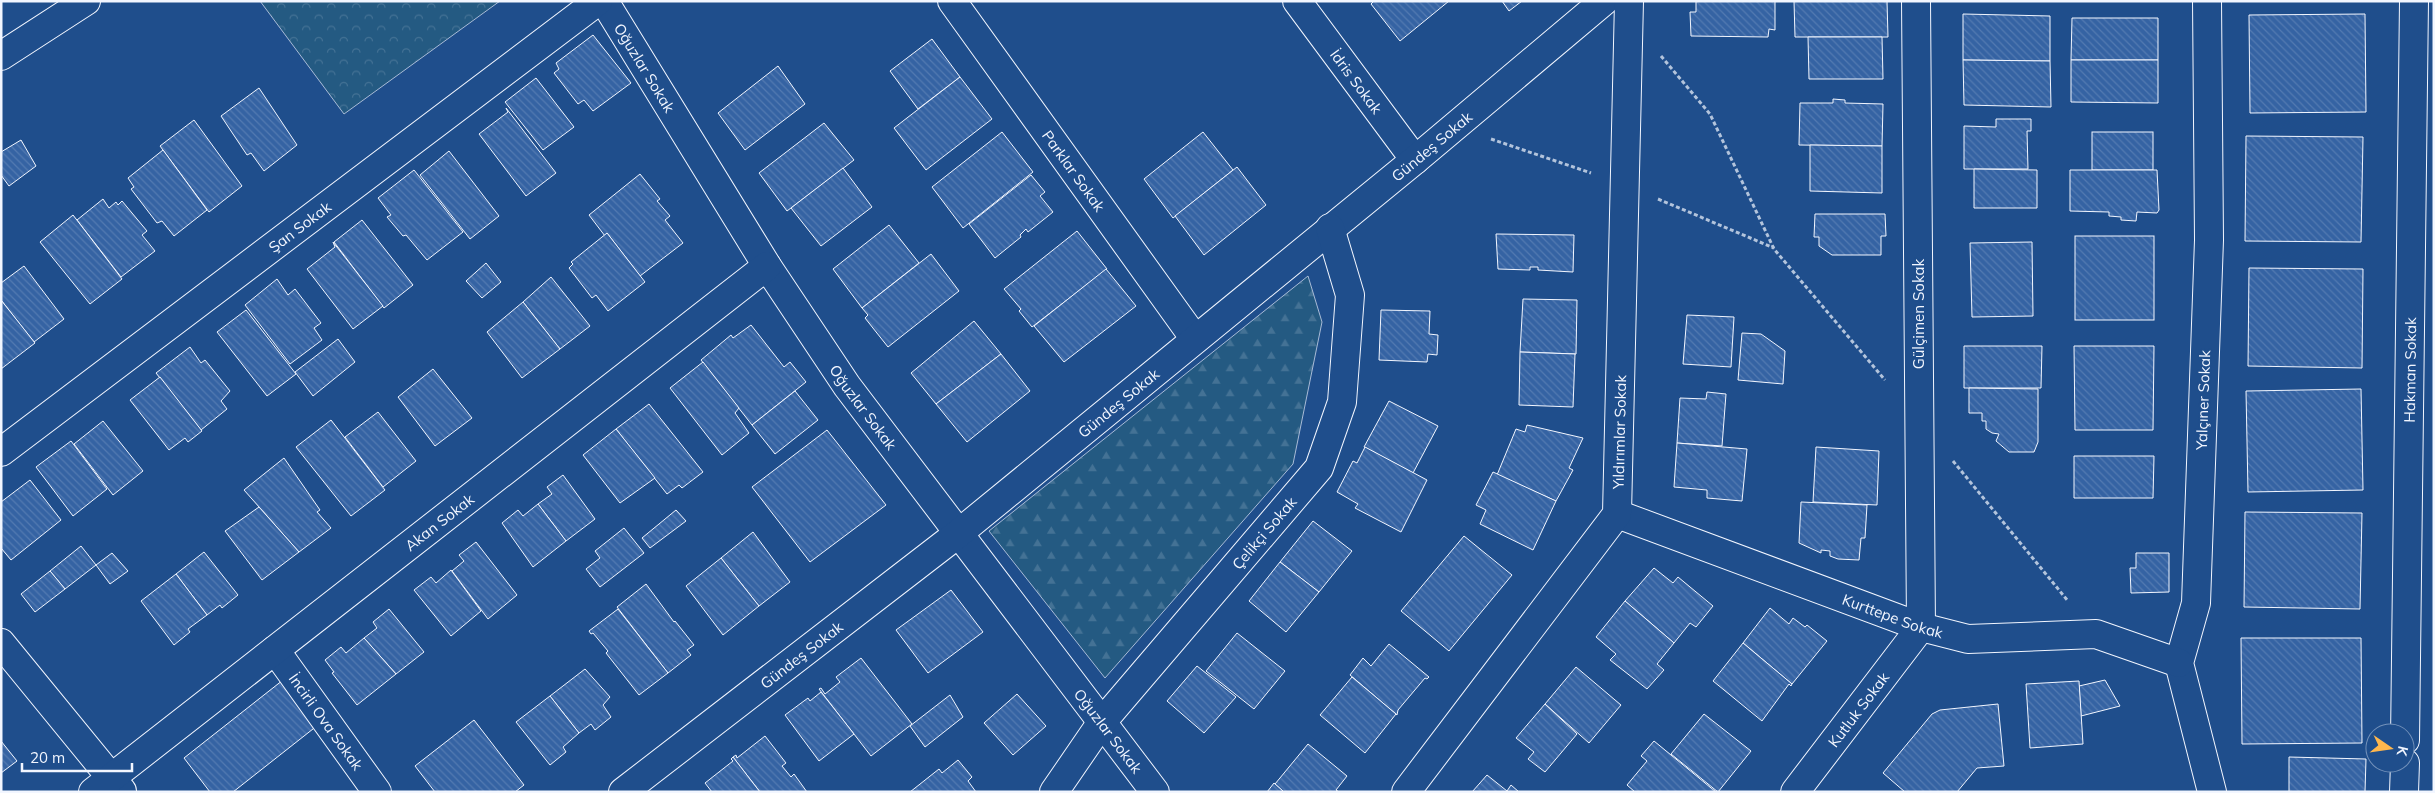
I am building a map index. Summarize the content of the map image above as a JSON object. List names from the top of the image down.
{
  "streets": {
    "street": [
      "Oğuzlar Sokak",
      "İdris Sokak",
      "Gündeş Sokak",
      "Parklar Sokak",
      "Şan Sokak",
      "Gülçimen Sokak",
      "Hakman Sokak",
      "Yalçıner Sokak",
      "Yıldırımlar Sokak",
      "Akan Sokak",
      "Çelikçi Sokak",
      "Kurttepe Sokak",
      "Kutluk Sokak",
      "İncirli Ova Sokak"
    ]
  },
  "crossings": [
    ["Oğuzlar Sokak", "Gündeş Sokak"],
    ["Oğuzlar Sokak", "Akan Sokak"],
    ["Oğuzlar Sokak", "Çelikçi Sokak"],
    ["İdris Sokak", "Gündeş Sokak"],
    ["Gündeş Sokak", "Parklar Sokak"],
    ["Gündeş Sokak", "Çelikçi Sokak"],
    ["Gülçimen Sokak", "Kurttepe Sokak"],
    ["Gülçimen Sokak", "Kutluk Sokak"],
    ["Yalçıner Sokak", "Kurttepe Sokak"],
    ["Yıldırımlar Sokak", "Kurttepe Sokak"],
    ["Akan Sokak", "İncirli Ova Sokak"],
    ["Kurttepe Sokak", "Kutluk Sokak"]
  ],
  "scale_bar": "20 m",
  "north": "right"
}
